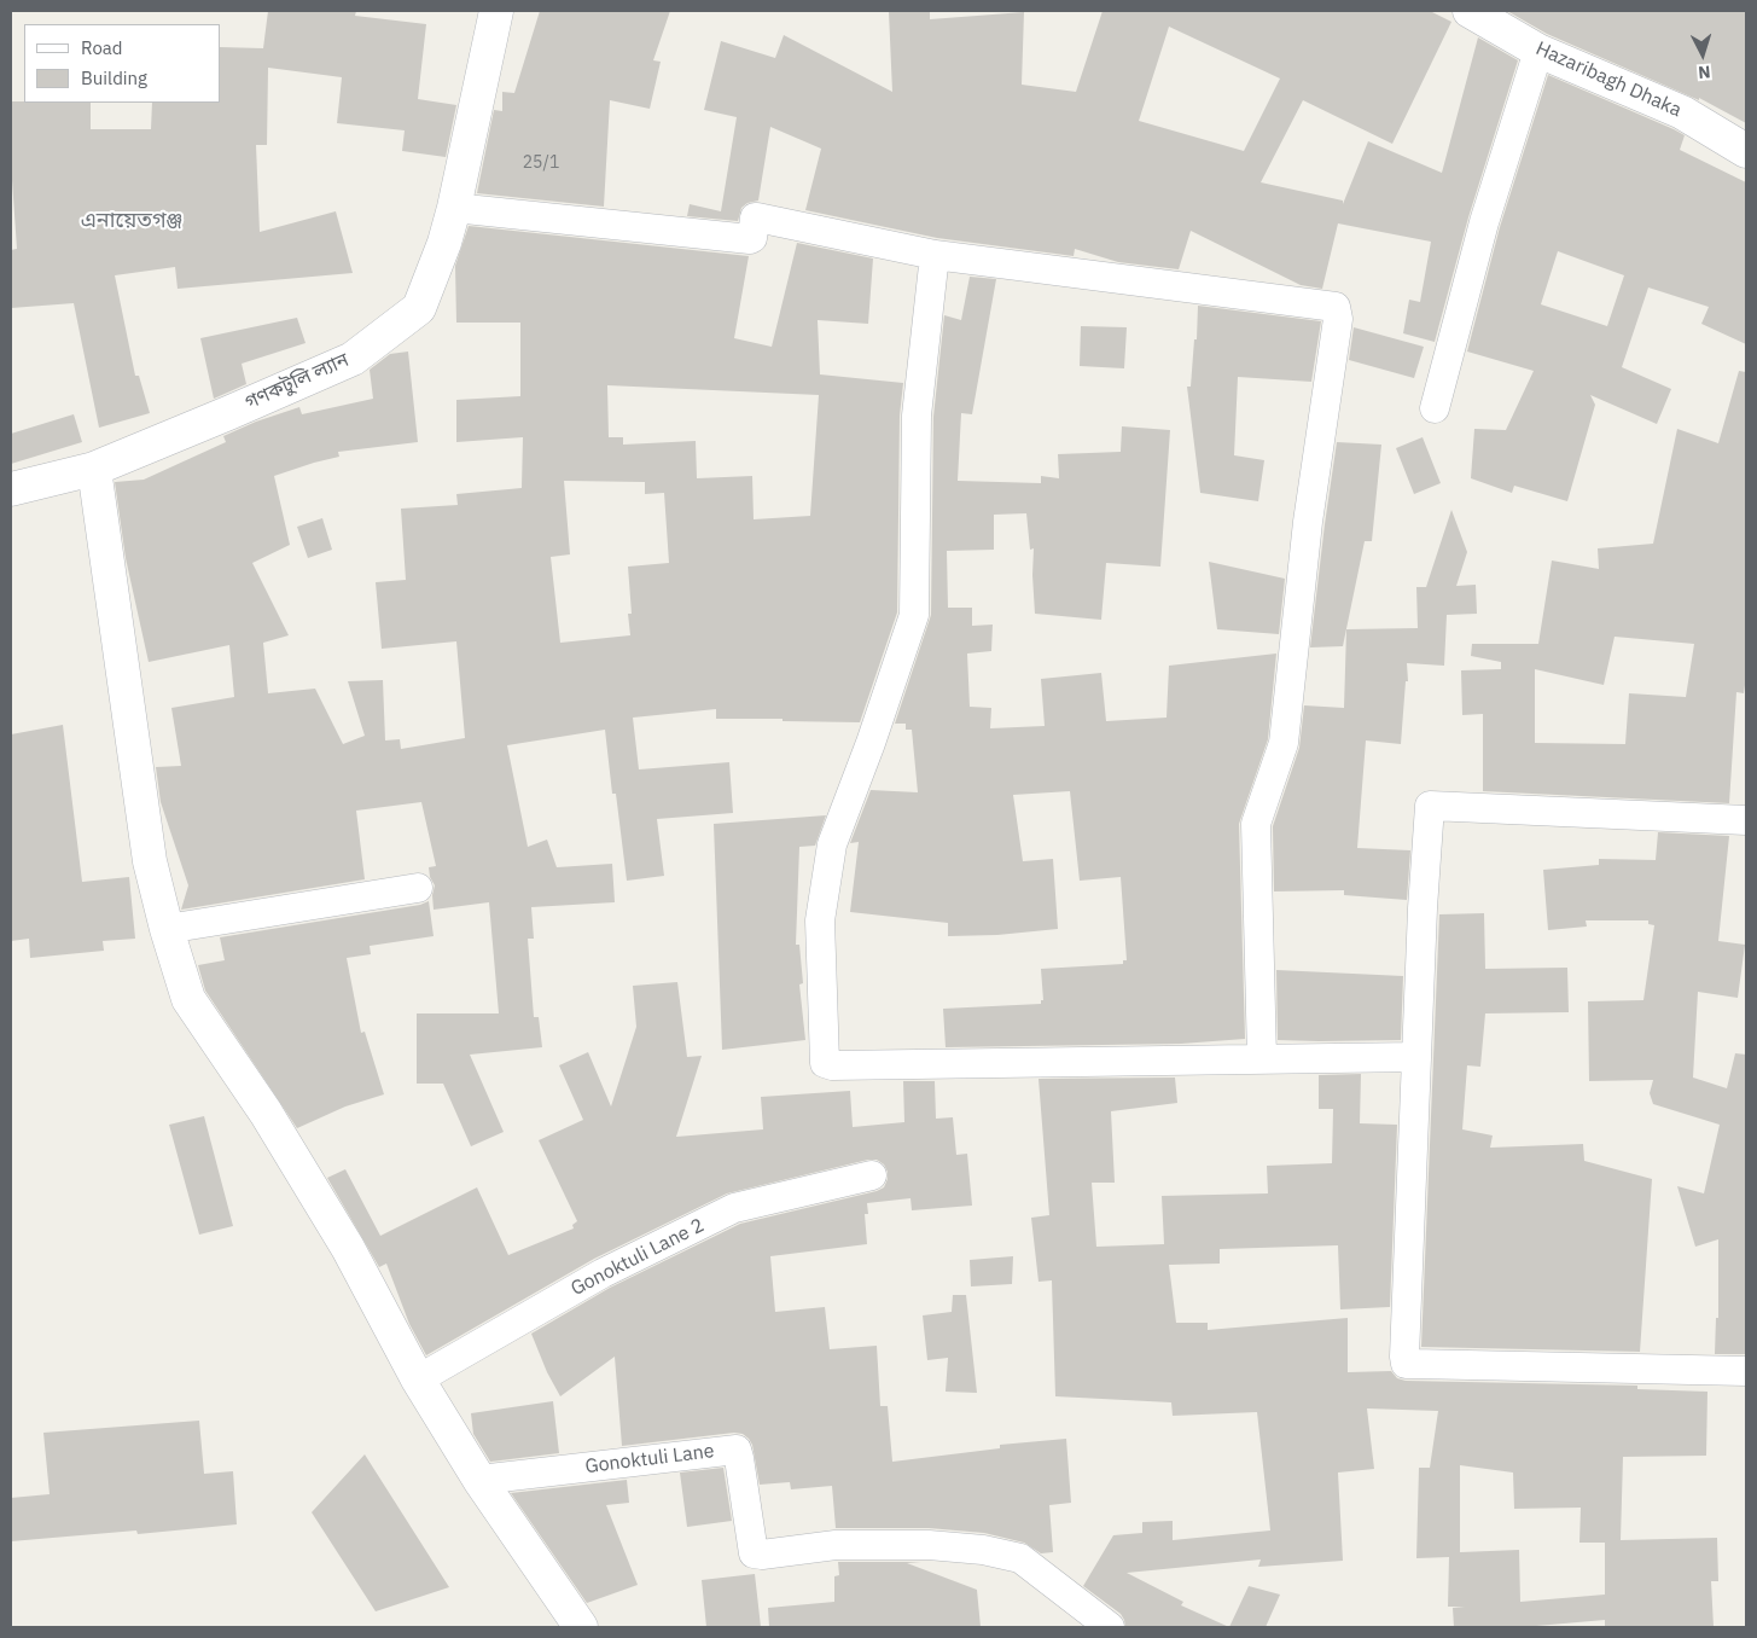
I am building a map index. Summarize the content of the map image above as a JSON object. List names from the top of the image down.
{
  "streets": {
    "street": [
      "Hazaribagh Dhaka",
      "গণকটুলি ল্যান",
      "Gonoktuli Lane 2",
      "Gonoktuli Lane"
    ]
  },
  "districts": ["এনায়েতগঞ্জ"],
  "house_numbers": ["25/1"],
  "legend": ["Road", "Building"],
  "north": "bottom"
}
